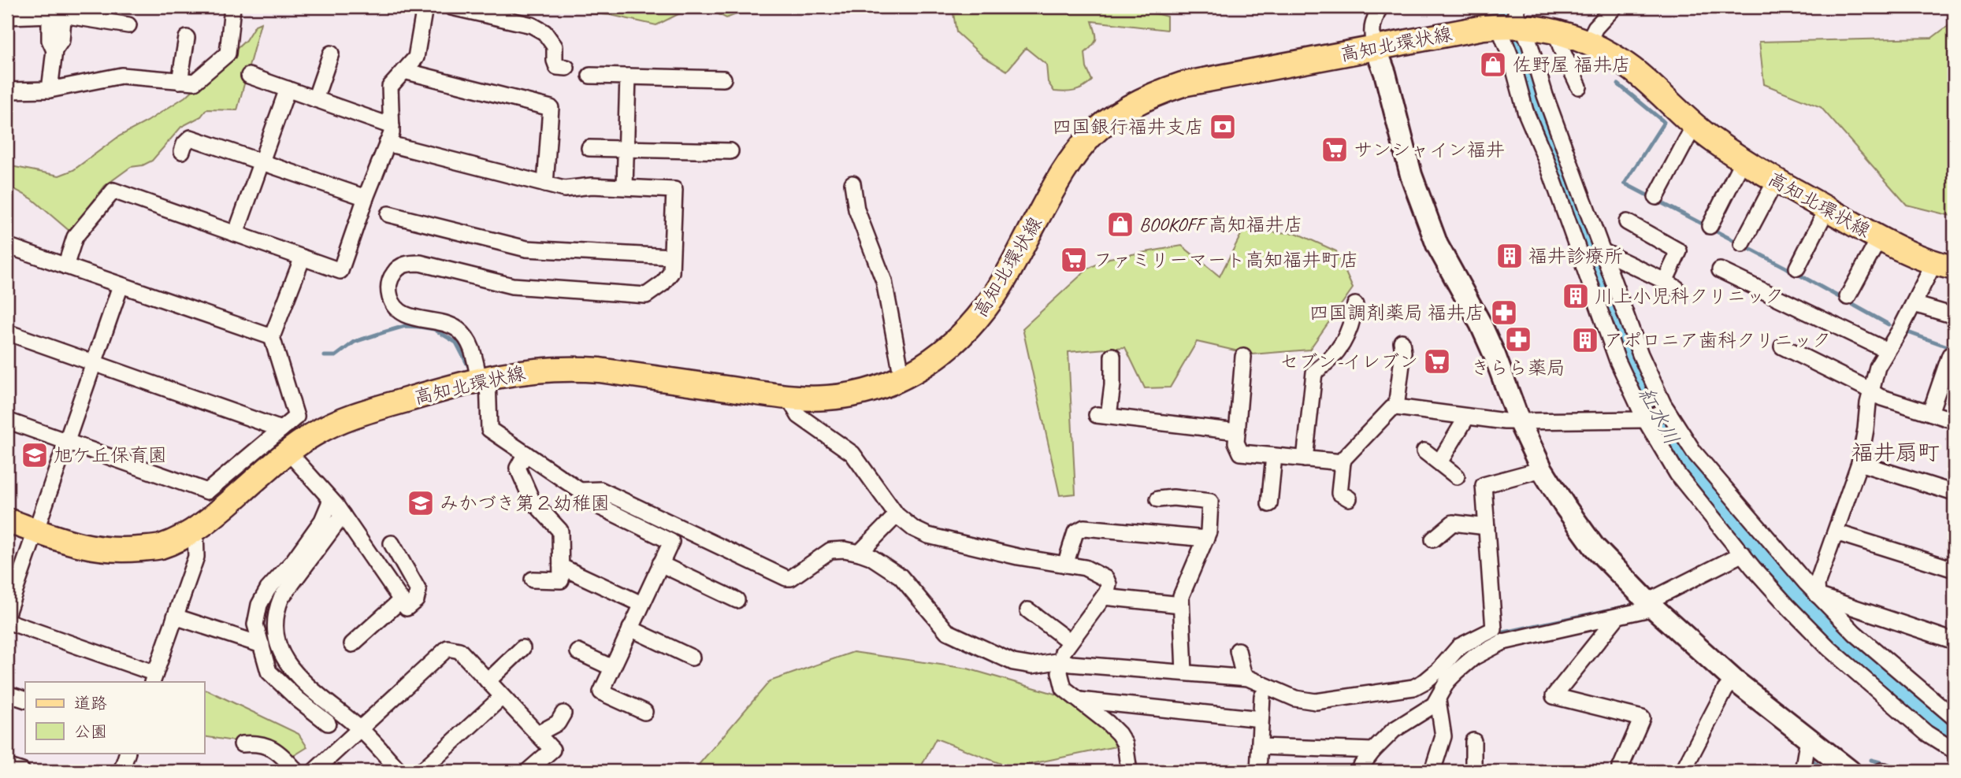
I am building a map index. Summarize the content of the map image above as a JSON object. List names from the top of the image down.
{
  "streets": {
    "main road": ["高知北環状線"]
  },
  "districts": ["福井扇町"],
  "water": ["紅水川"],
  "places": {
    "shop": ["佐野屋 福井店", "BOOKOFF 高知福井店"],
    "bank": ["四国銀行福井支店"],
    "supermarket": ["サンシャイン福井", "ファミリーマート高知福井町店", "セブン-イレブン"],
    "building": ["福井診療所", "川上小児科クリニック", "アポロニア歯科クリニック"],
    "pharmacy": ["四国調剤薬局 福井店", "きらら薬局"],
    "school or university": ["旭ケ丘保育園", "みかづき第２幼稚園"]
  },
  "legend": ["道路", "公園"]
}
